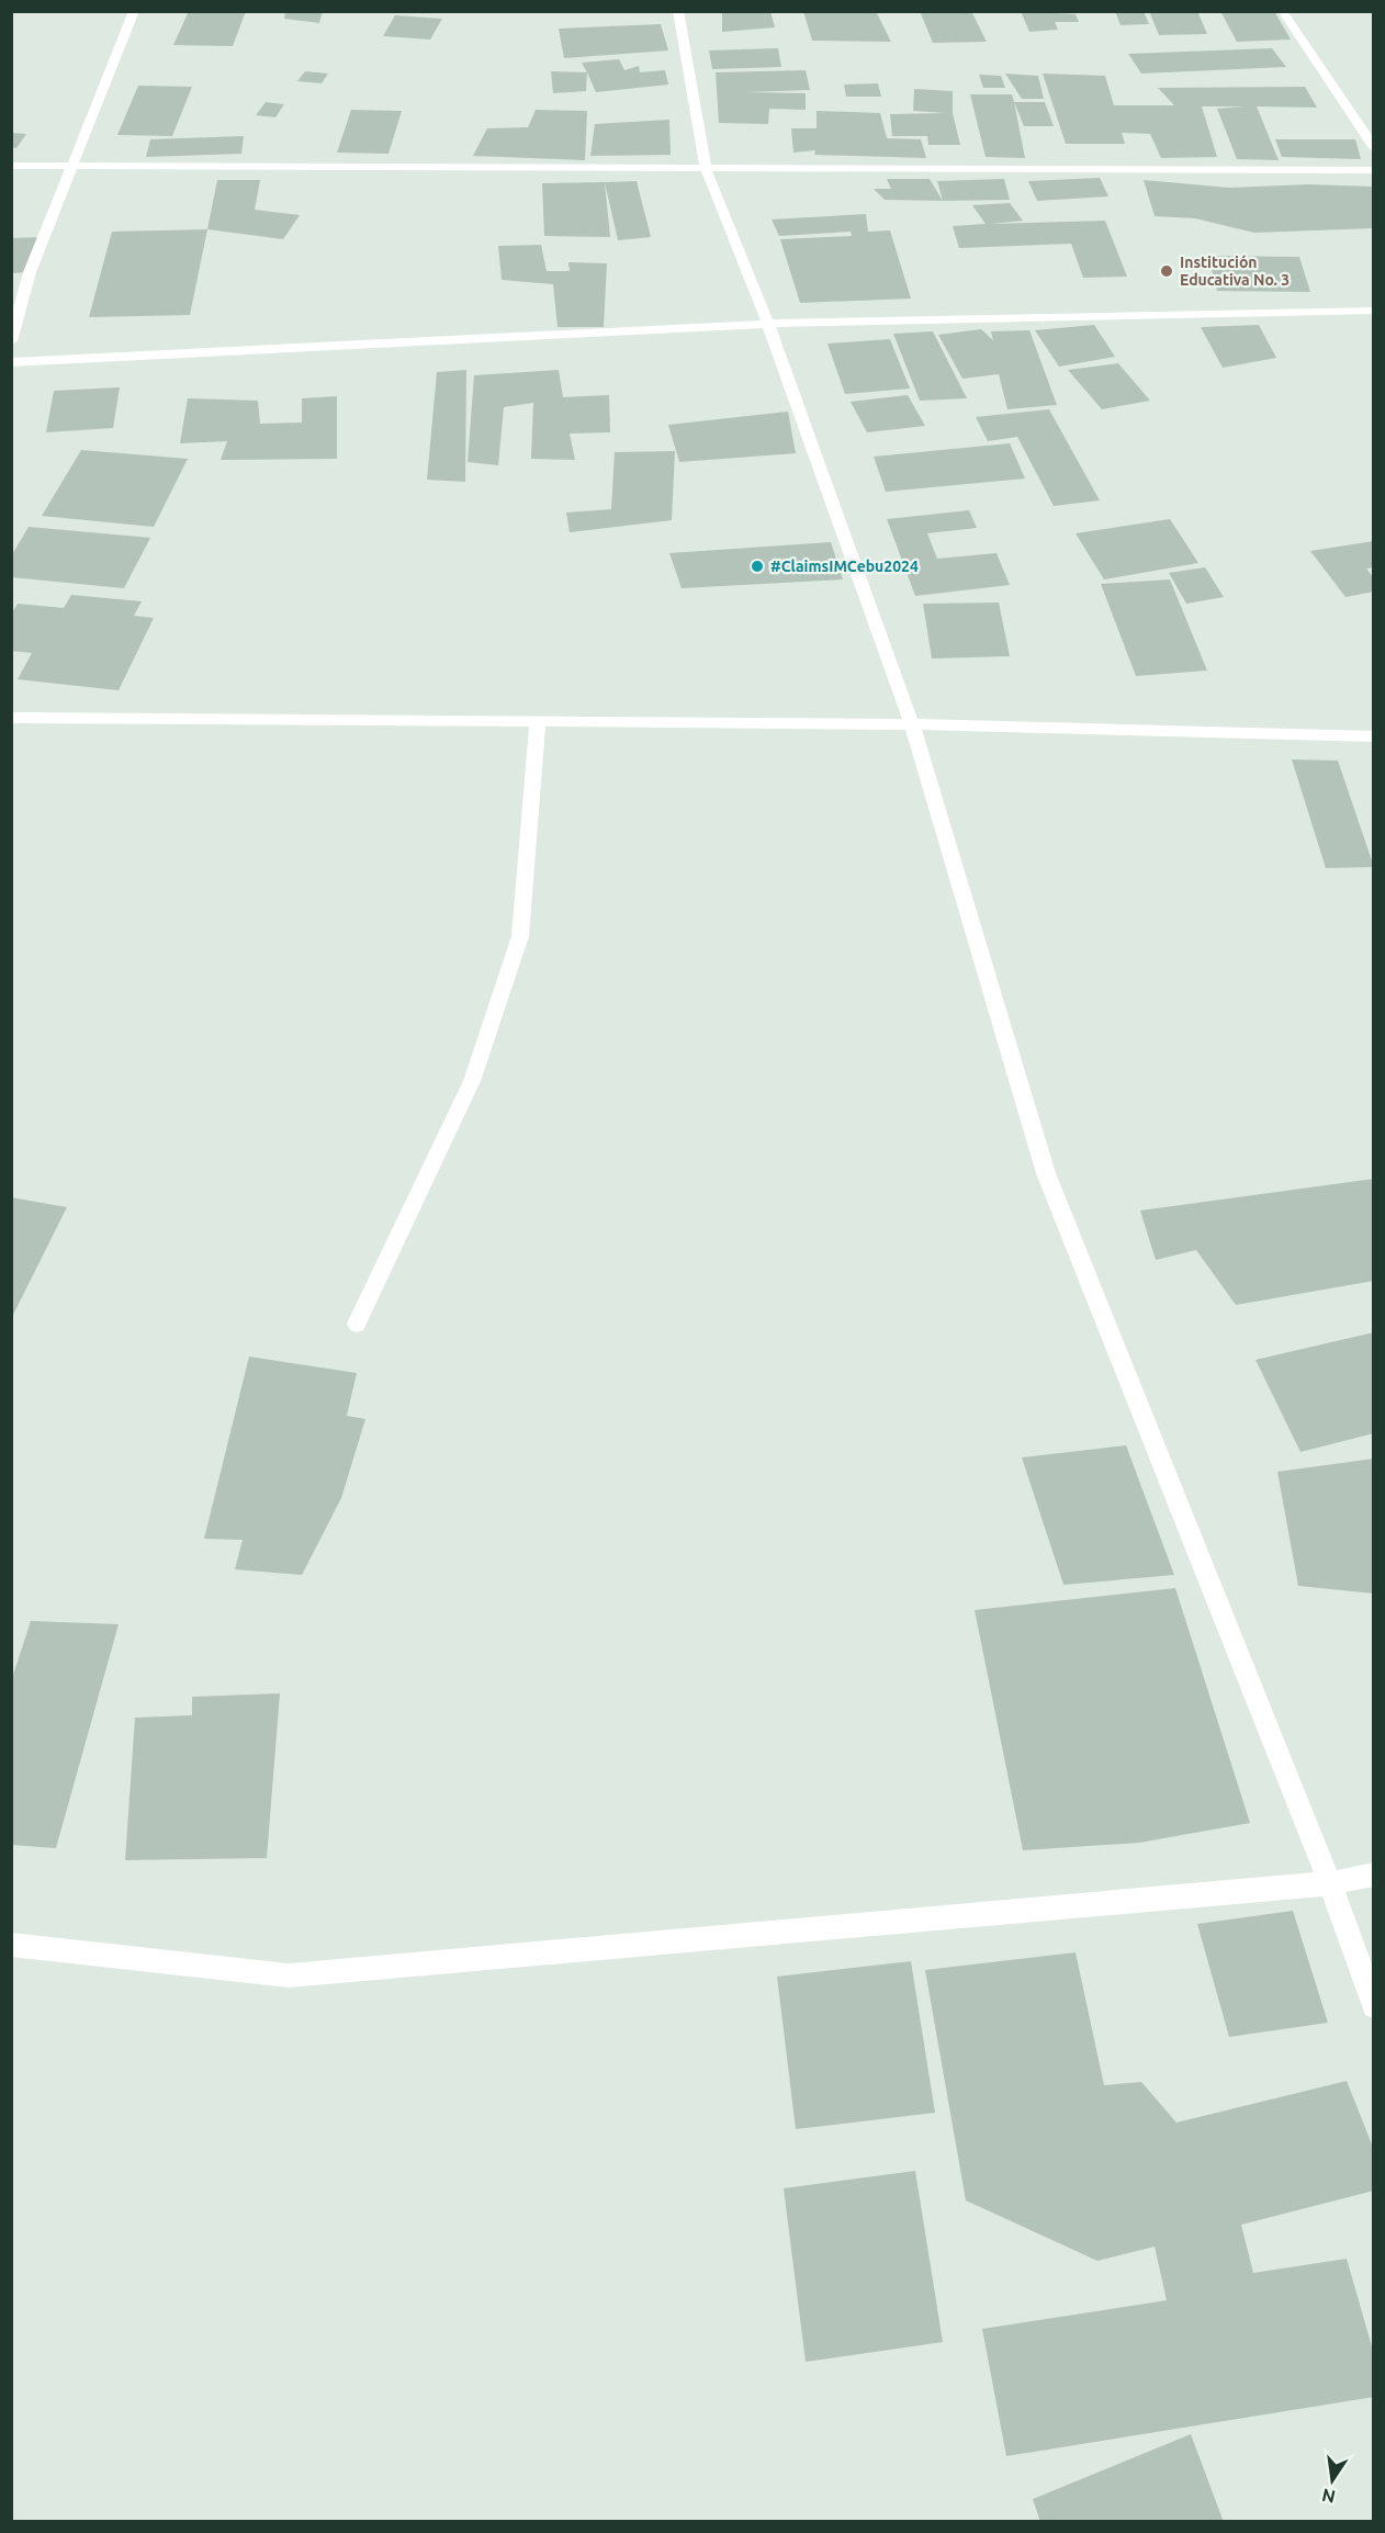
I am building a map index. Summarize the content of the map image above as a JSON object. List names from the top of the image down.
{
  "places": ["Institución Educativa No. 3", "#ClaimsIMCebu2024"],
  "north": "bottom"
}
